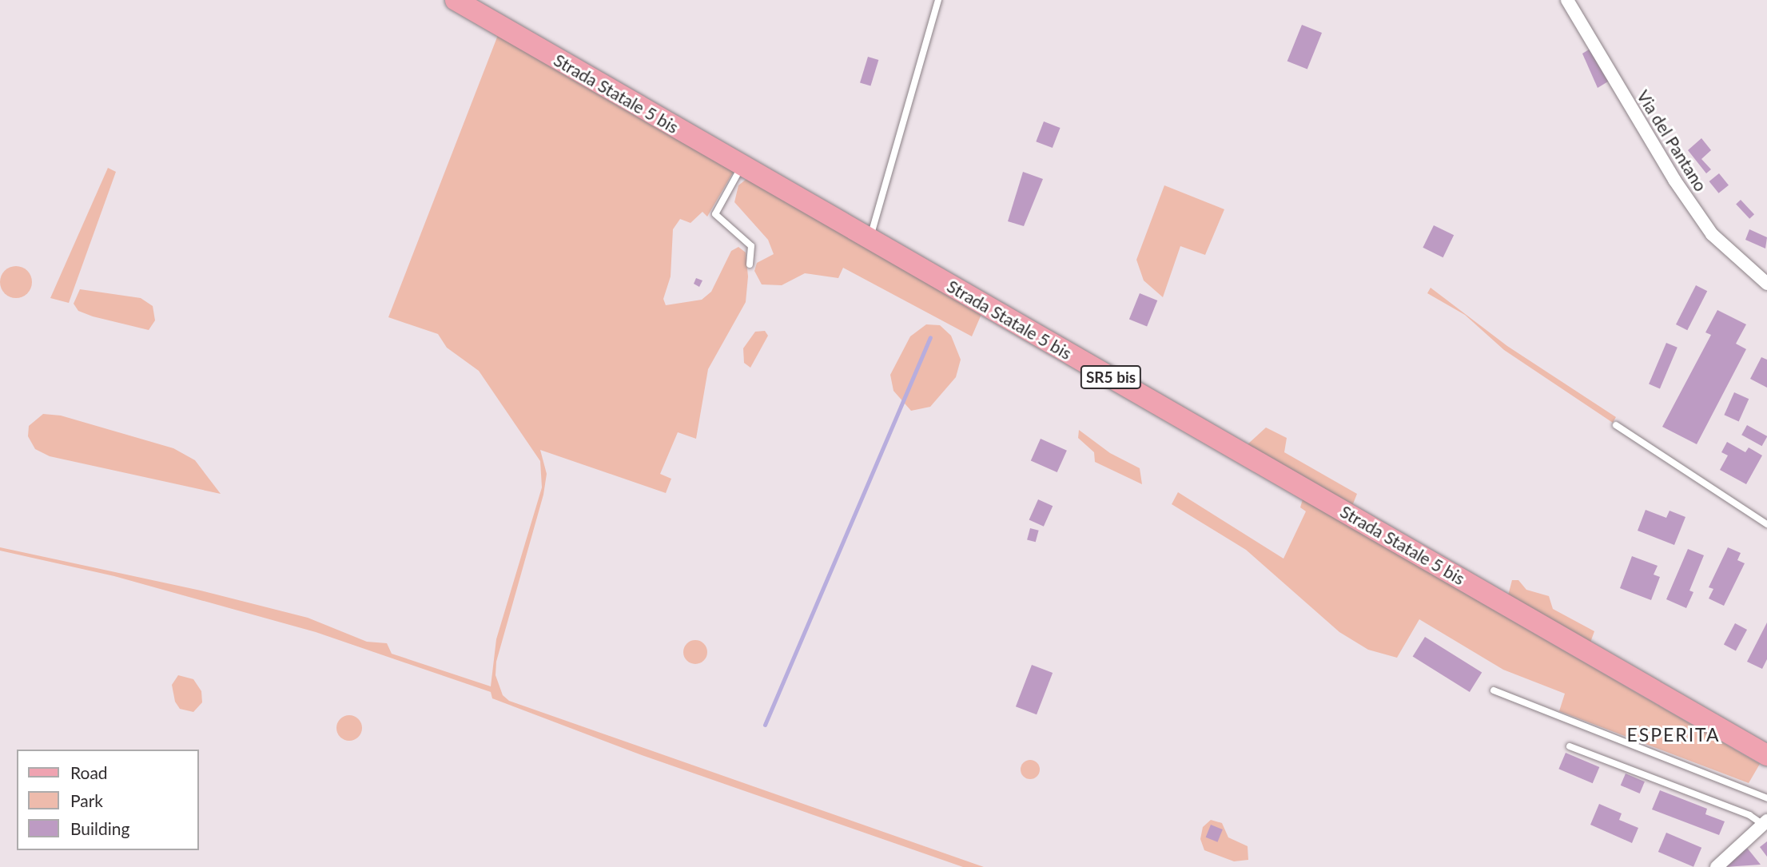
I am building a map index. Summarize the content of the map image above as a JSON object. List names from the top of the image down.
{
  "streets": {
    "main road": ["Strada Statale 5 bis", "SR5 bis"],
    "street": ["Via del Pantano"]
  },
  "districts": ["ESPERITA"],
  "legend": ["Road", "Park", "Building"]
}
